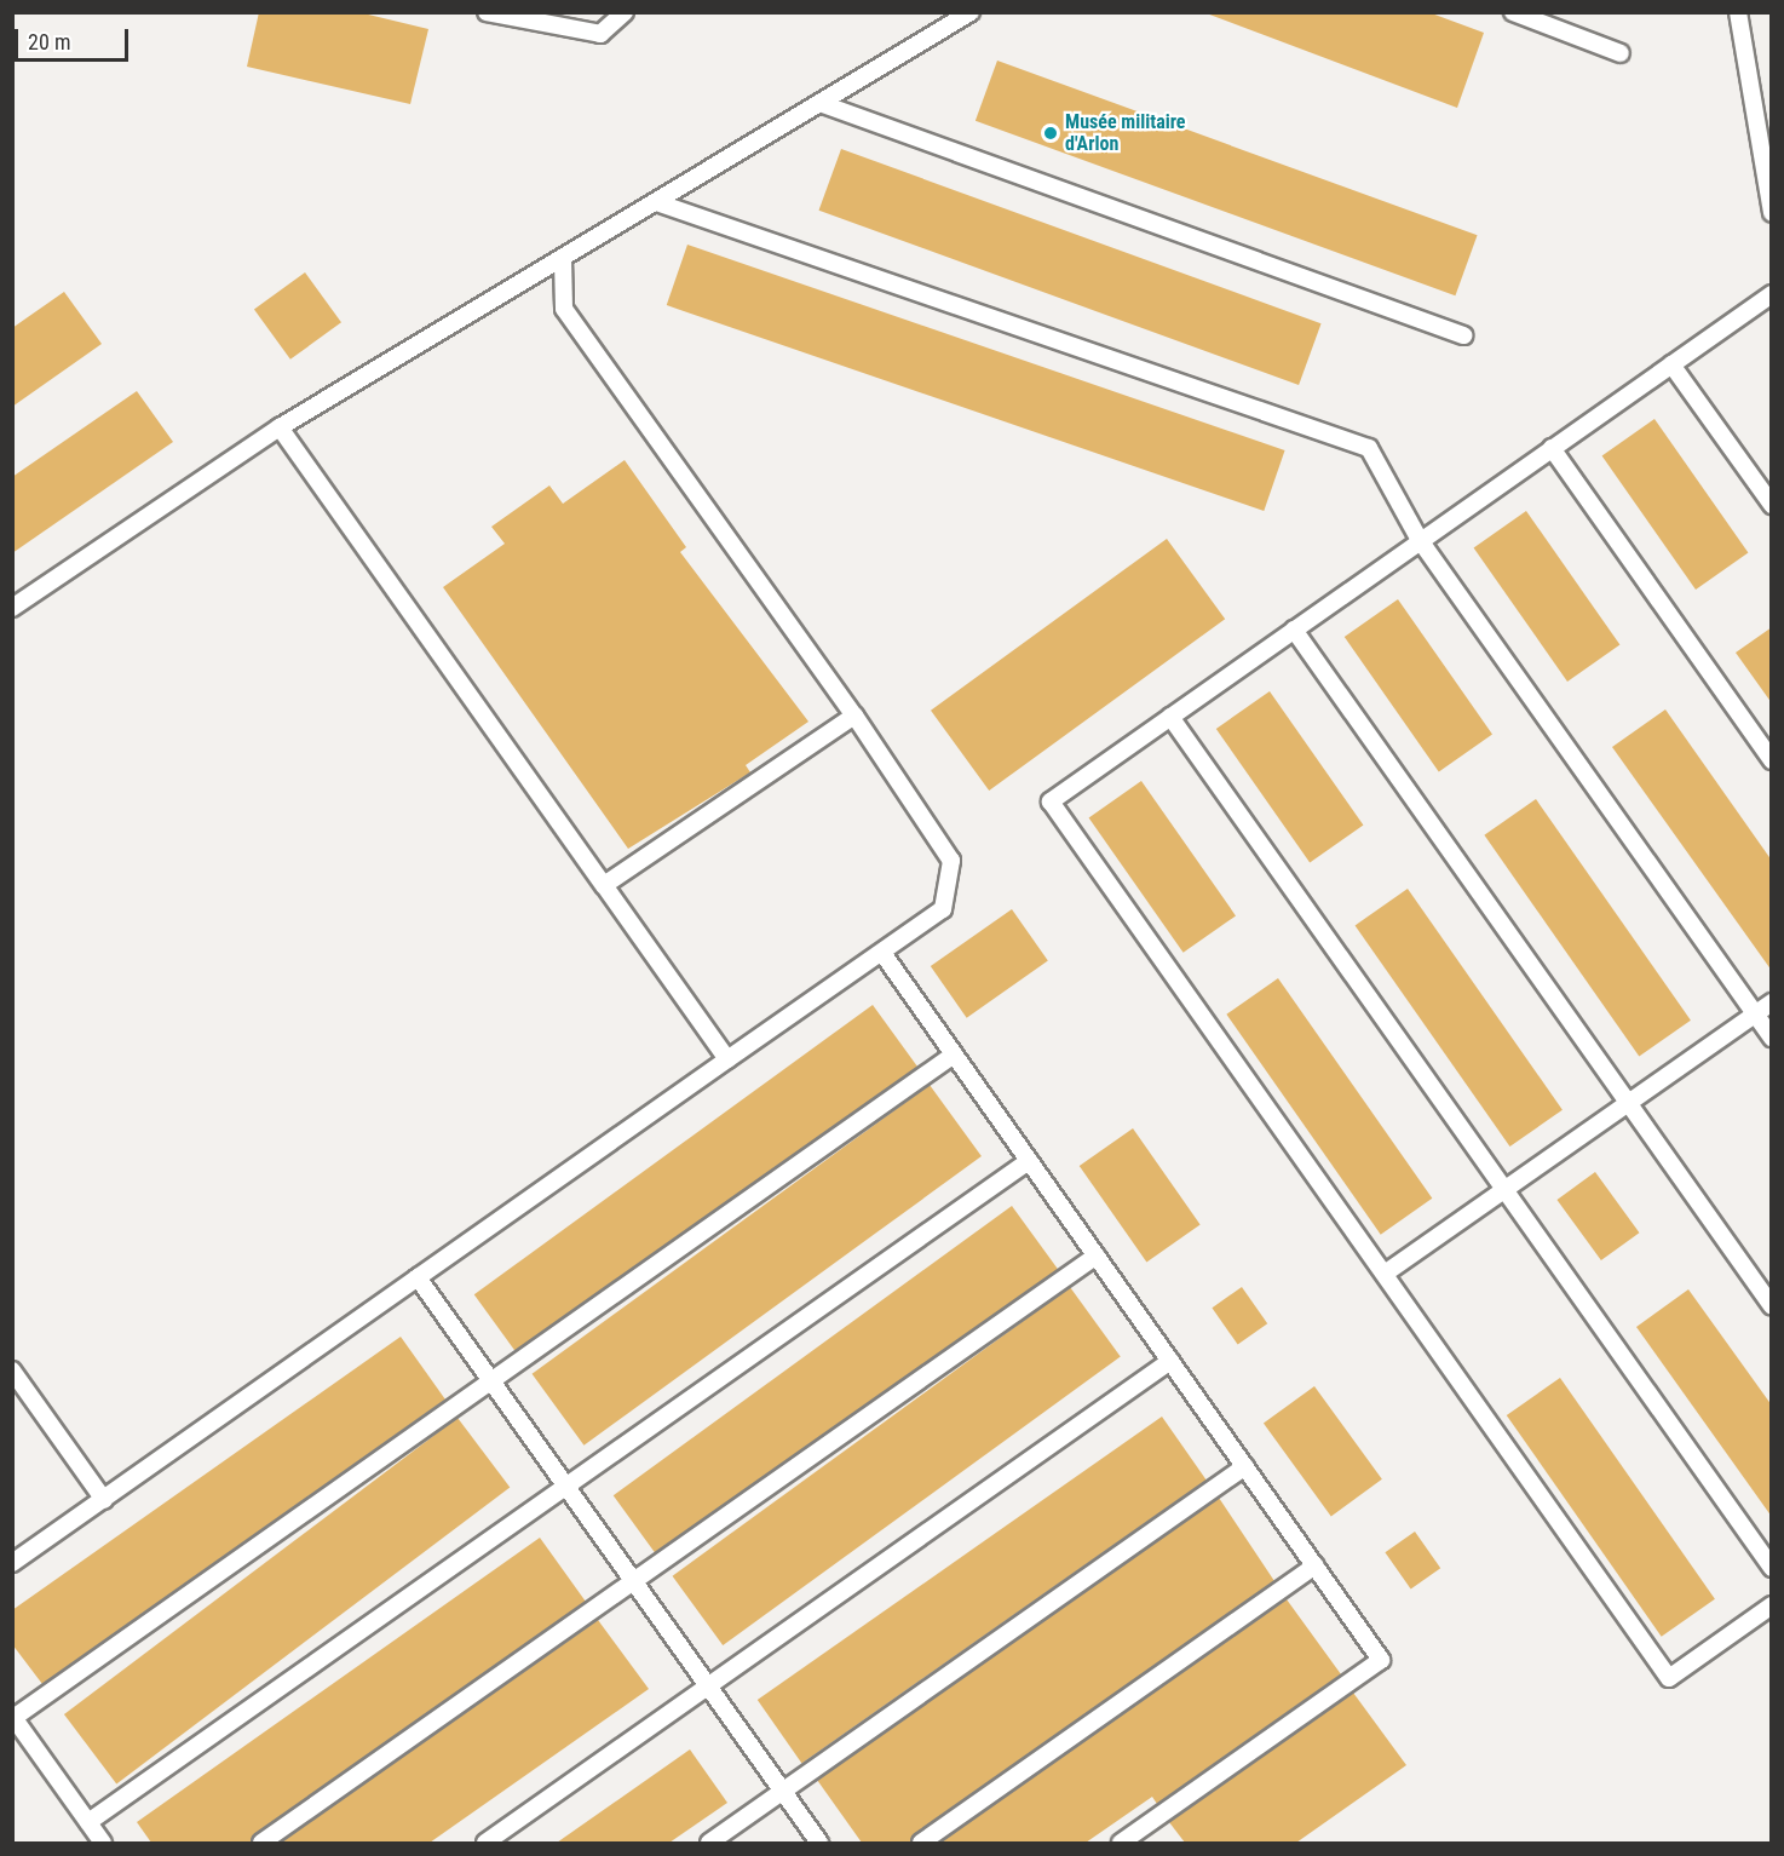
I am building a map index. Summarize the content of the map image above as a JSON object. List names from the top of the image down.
{
  "places": ["Musée militaire d'Arlon"],
  "scale_bar": "20 m"
}
